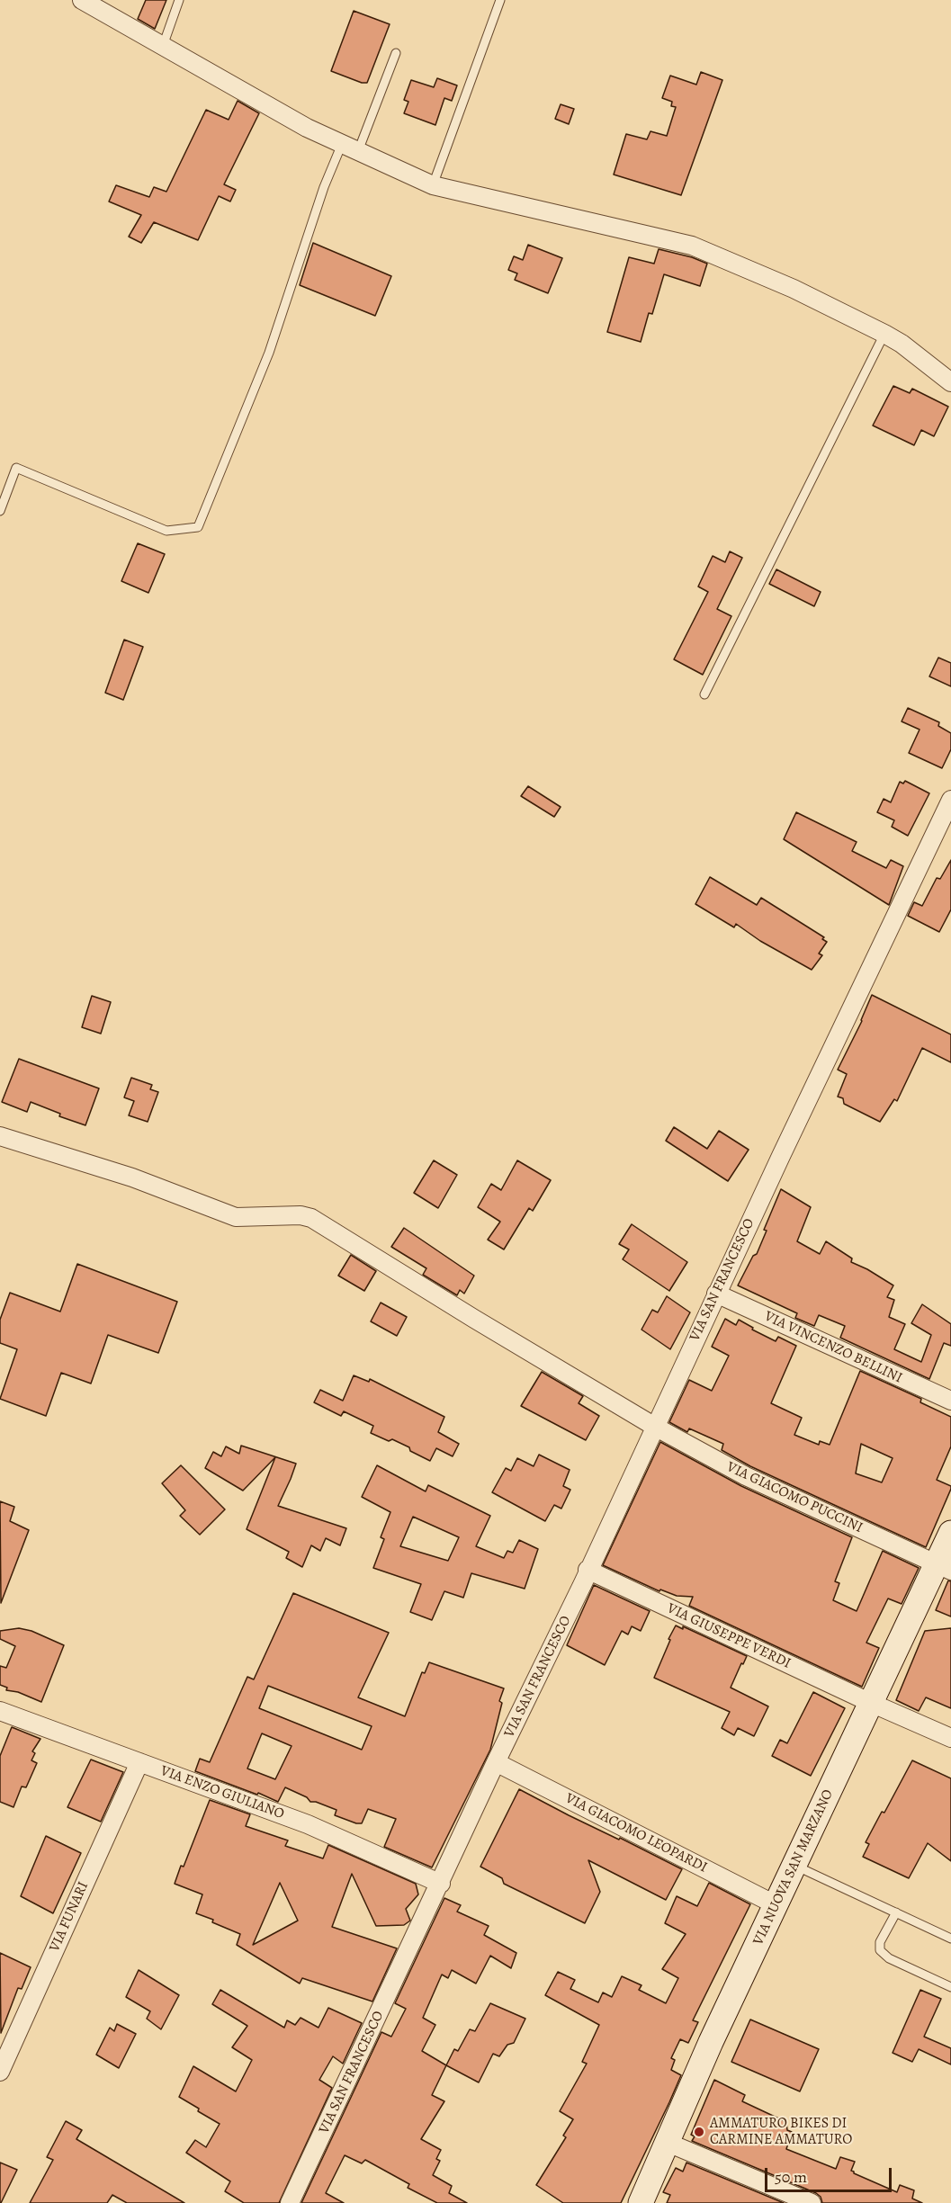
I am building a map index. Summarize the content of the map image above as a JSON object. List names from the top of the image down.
{
  "streets": {
    "main road": ["VIA NUOVA SAN MARZANO"],
    "street": [
      "VIA SAN FRANCESCO",
      "VIA VINCENZO BELLINI",
      "VIA GIACOMO PUCCINI",
      "VIA GIUSEPPE VERDI",
      "VIA ENZO GIULIANO",
      "VIA GIACOMO LEOPARDI",
      "VIA FUNARI"
    ]
  },
  "crossings": [
    ["VIA SAN FRANCESCO", "VIA VINCENZO BELLINI"],
    ["VIA SAN FRANCESCO", "VIA GIACOMO PUCCINI"],
    ["VIA SAN FRANCESCO", "VIA GIUSEPPE VERDI"],
    ["VIA SAN FRANCESCO", "VIA ENZO GIULIANO"],
    ["VIA SAN FRANCESCO", "VIA GIACOMO LEOPARDI"],
    ["VIA GIACOMO PUCCINI", "VIA NUOVA SAN MARZANO"],
    ["VIA GIUSEPPE VERDI", "VIA NUOVA SAN MARZANO"],
    ["VIA ENZO GIULIANO", "VIA FUNARI"],
    ["VIA GIACOMO LEOPARDI", "VIA NUOVA SAN MARZANO"]
  ],
  "places": ["AMMATURO BIKES DI CARMINE AMMATURO"],
  "scale_bar": "50 m"
}
